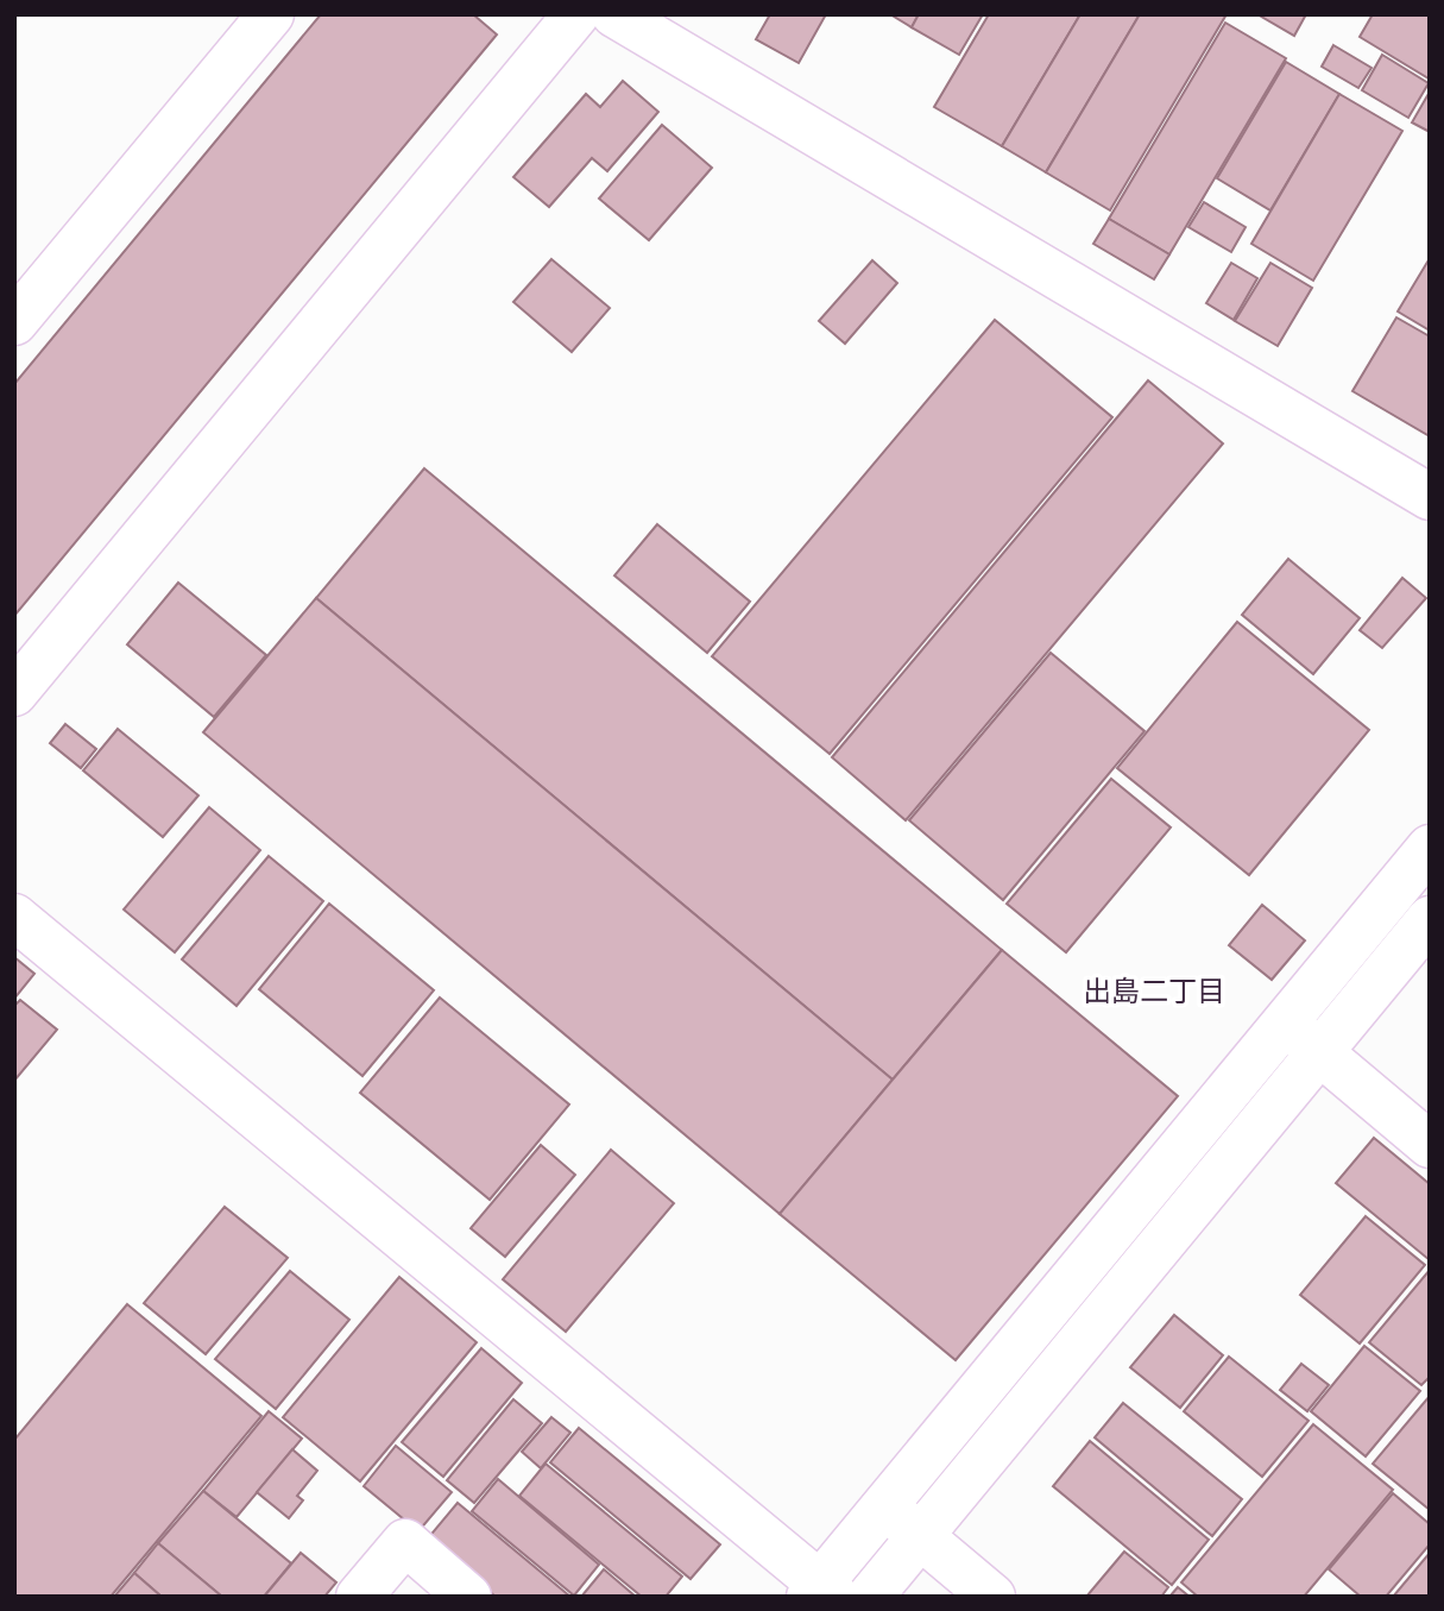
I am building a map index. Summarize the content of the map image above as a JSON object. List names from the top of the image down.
{
  "districts": ["出島二丁目"]
}
